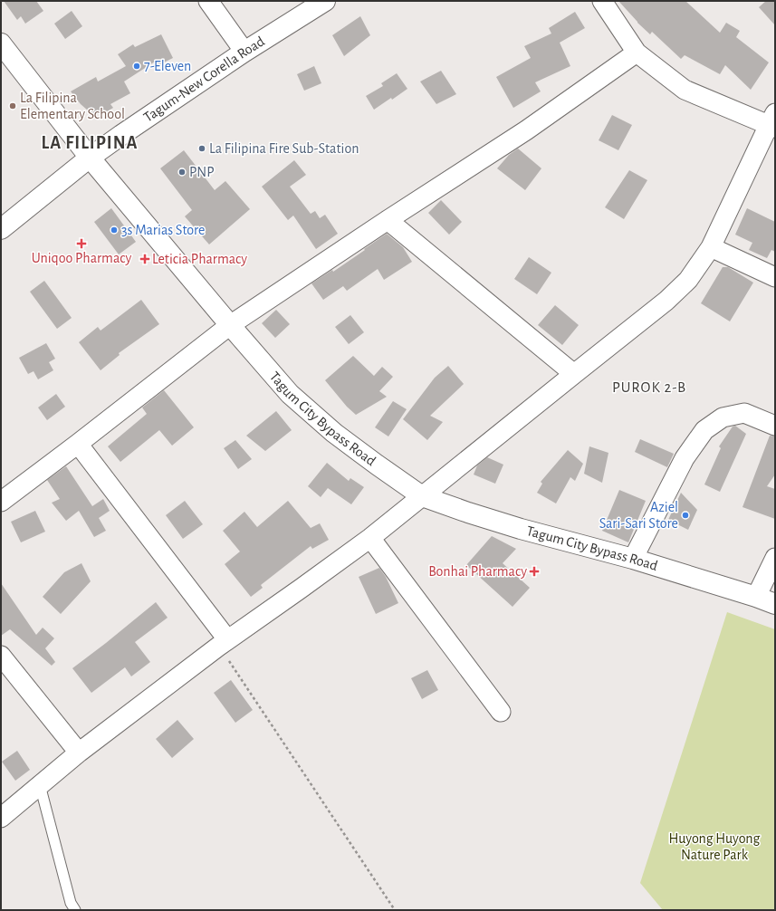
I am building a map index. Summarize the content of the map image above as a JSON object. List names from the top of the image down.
{
  "streets": {
    "main road": ["Tagum-New Corella Road", "Tagum City Bypass Road"]
  },
  "crossings": [
    ["Tagum-New Corella Road", "Tagum City Bypass Road"]
  ],
  "districts": ["LA FILIPINA", "PUROK 2-B"],
  "parks": ["Huyong Huyong Nature Park"],
  "places": {
    "other": [
      "7-Eleven",
      "La Filipina Elementary School",
      "La Filipina Fire Sub-Station",
      "PNP",
      "3s Marias Store",
      "Aziel Sari-Sari Store"
    ],
    "health": ["Uniqoo Pharmacy", "Leticia Pharmacy", "Bonhai Pharmacy"]
  }
}
